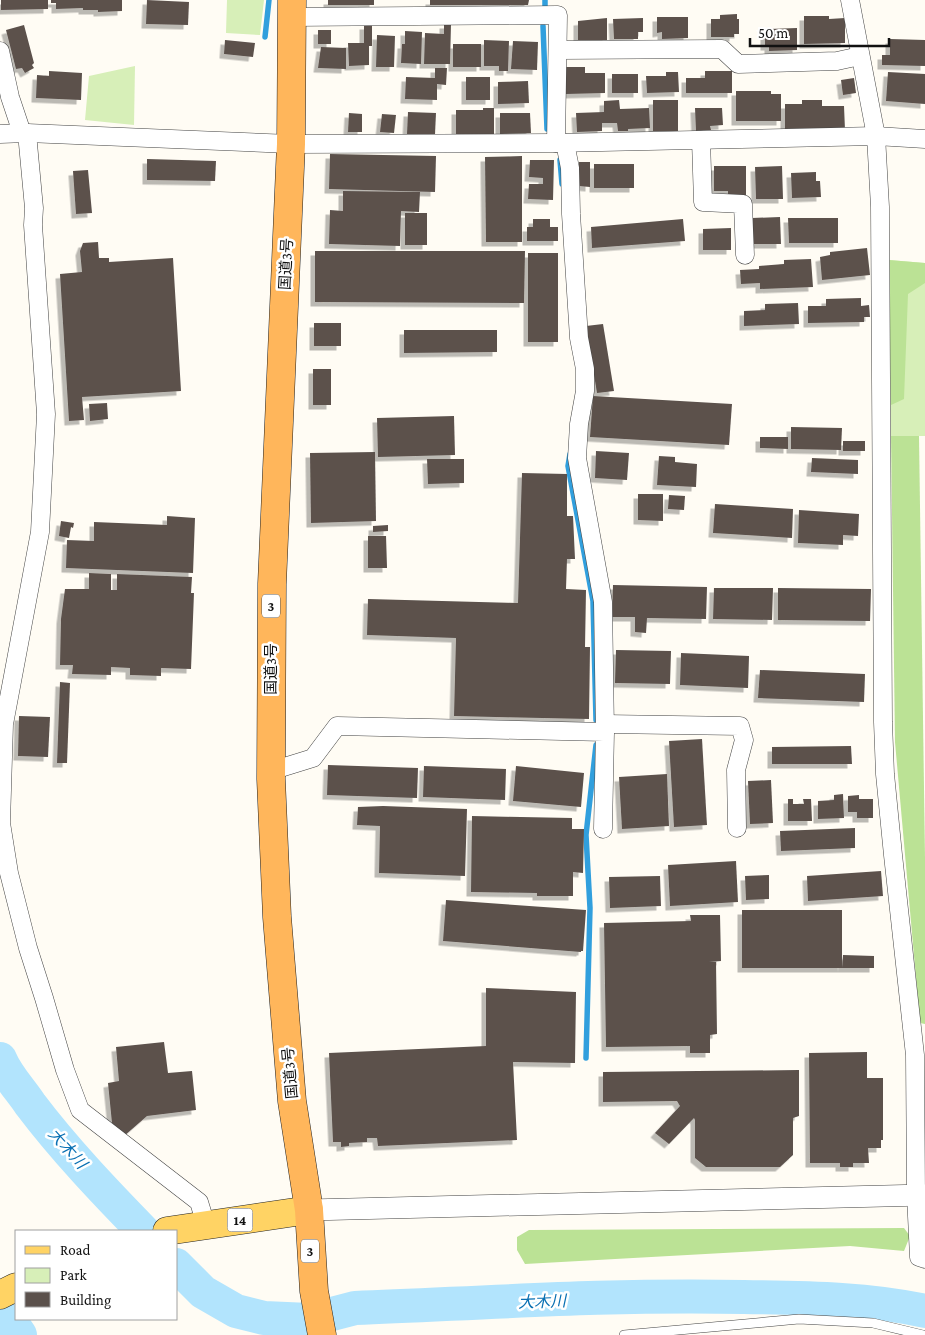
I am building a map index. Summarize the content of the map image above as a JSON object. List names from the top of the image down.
{
  "streets": {
    "highway": ["国道3号", "3"],
    "main road": ["14"]
  },
  "crossings": [
    ["国道3号", "14"]
  ],
  "water": ["大木川"],
  "legend": ["Road", "Park", "Building"],
  "scale_bar": "50 m"
}
